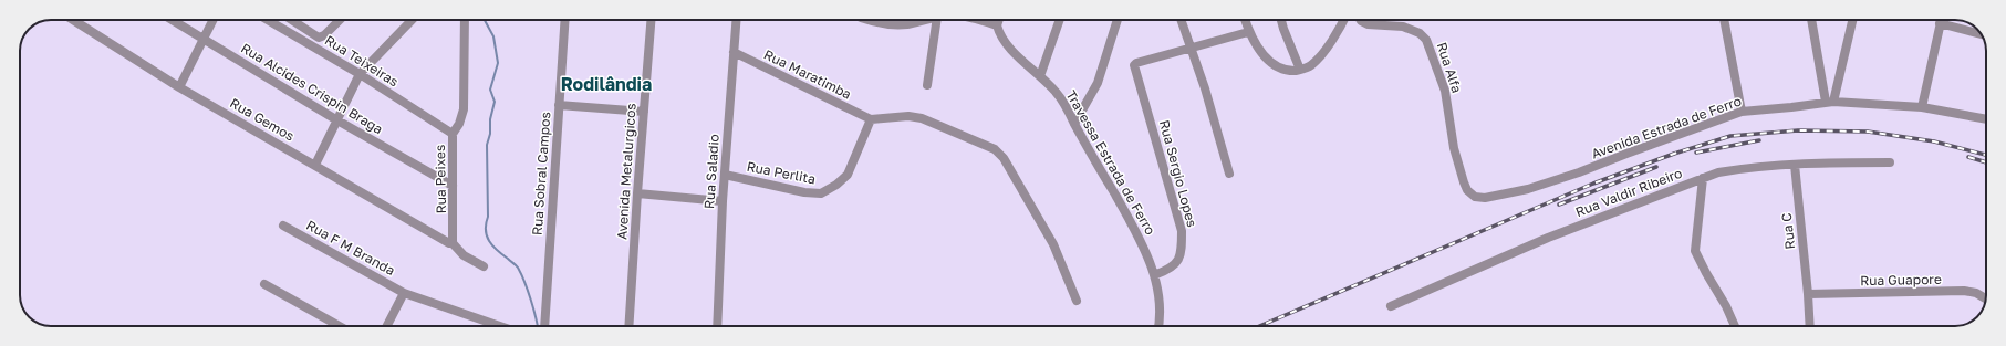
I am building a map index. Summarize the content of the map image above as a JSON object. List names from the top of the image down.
{
  "streets": {
    "street": [
      "Rua Teixeiras",
      "Rua Alfa",
      "Rua Maratimba",
      "Rua Alcides Crispin Braga",
      "Rua Gemos",
      "Avenida Estrada de Ferro",
      "Travessa Estrada de Ferro",
      "Avenida Metalurgicos",
      "Rua Saladio",
      "Rua Perlita",
      "Rua Sobral Campos",
      "Rua Sergio Lopes",
      "Rua Peixes",
      "Rua Valdir Ribeiro",
      "Rua C",
      "Rua F M Branda",
      "Rua Guapore"
    ]
  },
  "crossings": [
    ["Rua Teixeiras", "Rua Peixes"],
    ["Rua Alfa", "Avenida Estrada de Ferro"],
    ["Rua Maratimba", "Rua Saladio"],
    ["Rua Maratimba", "Rua Perlita"],
    ["Rua Alcides Crispin Braga", "Rua Peixes"],
    ["Rua Gemos", "Rua Peixes"],
    ["Travessa Estrada de Ferro", "Rua Sergio Lopes"],
    ["Rua Saladio", "Rua Perlita"],
    ["Rua Valdir Ribeiro", "Rua C"],
    ["Rua C", "Rua Guapore"]
  ],
  "districts": ["Rodilândia"]
}
